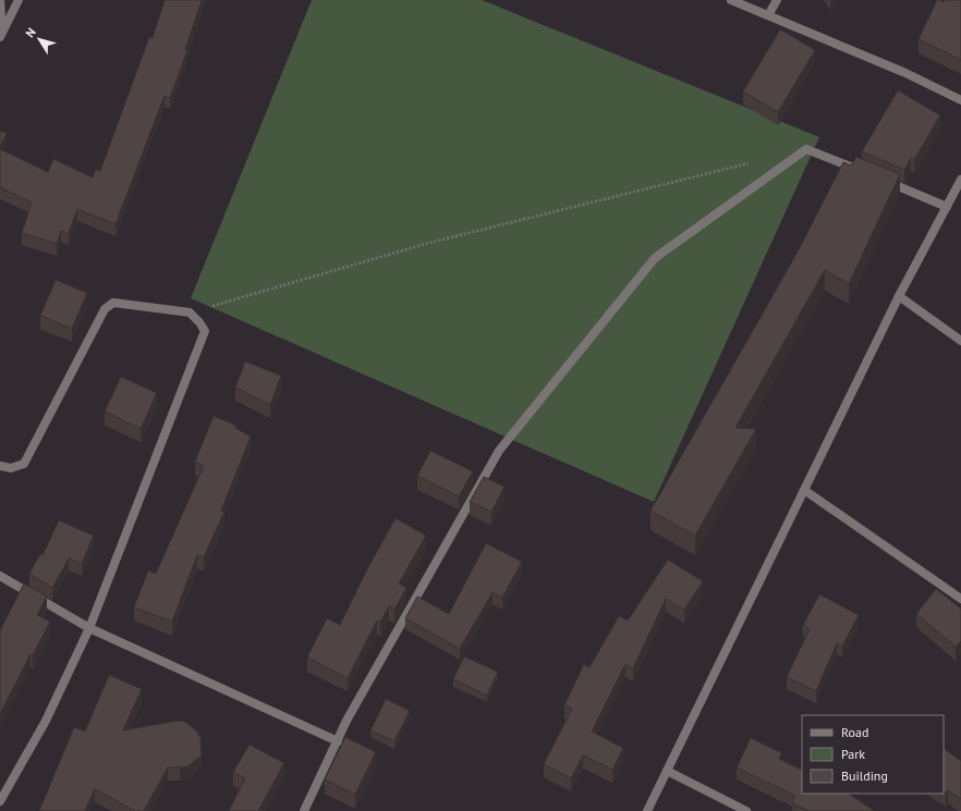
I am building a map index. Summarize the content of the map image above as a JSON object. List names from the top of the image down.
{
  "legend": ["Road", "Park", "Building"],
  "north": "top left"
}
